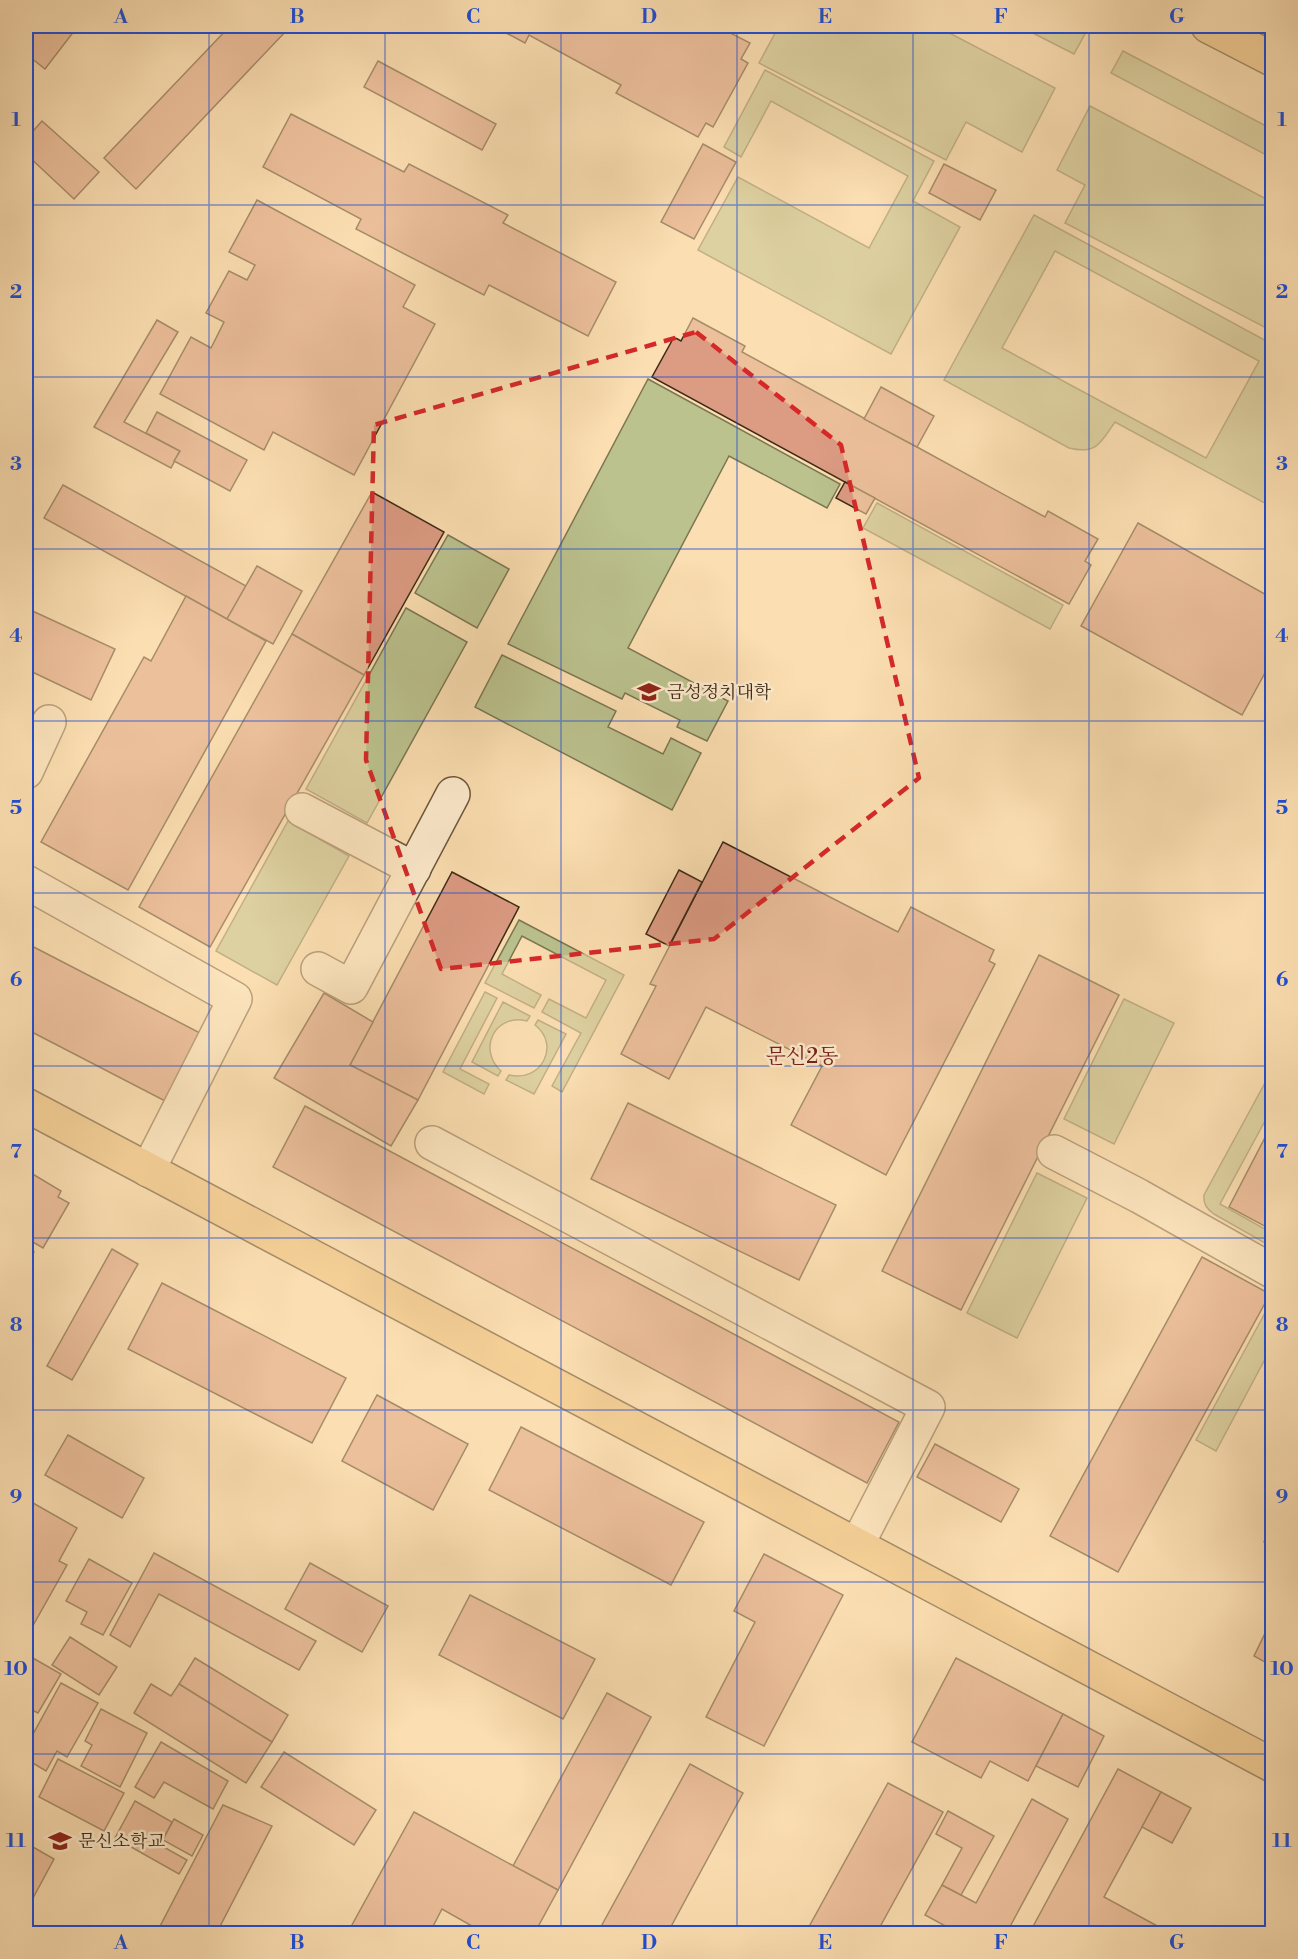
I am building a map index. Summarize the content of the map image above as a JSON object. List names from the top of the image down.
{
  "districts": ["문신2동"],
  "places": {
    "school or university": ["금성정치대학", "문신소학교"]
  },
  "grid": {
    "columns": [
      "A",
      "B",
      "C",
      "D",
      "E",
      "F",
      "G"
    ],
    "rows": [
      "1",
      "2",
      "3",
      "4",
      "5",
      "6",
      "7",
      "8",
      "9",
      "10",
      "11"
    ]
  }
}
